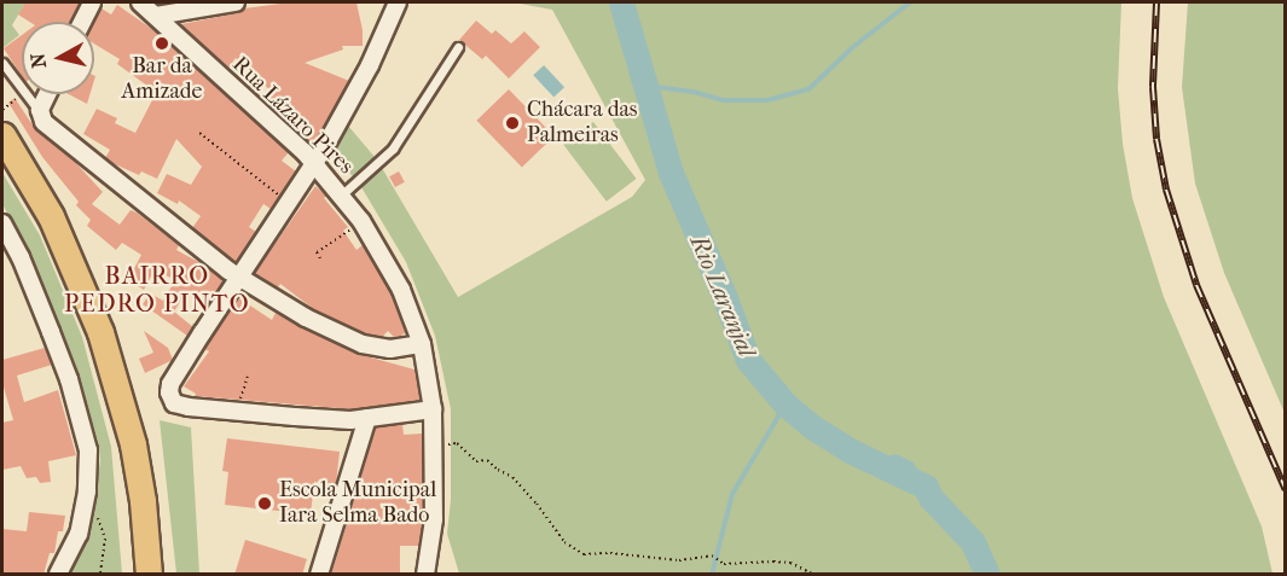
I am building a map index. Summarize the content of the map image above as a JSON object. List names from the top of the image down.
{
  "streets": {
    "street": ["Rua Lázaro Pires"]
  },
  "districts": ["BAIRRO PEDRO PINTO"],
  "water": ["Rio Laranjal"],
  "places": ["Bar da Amizade", "Chácara das Palmeiras", "Escola Municipal Iara Selma Bado"],
  "north": "left"
}
